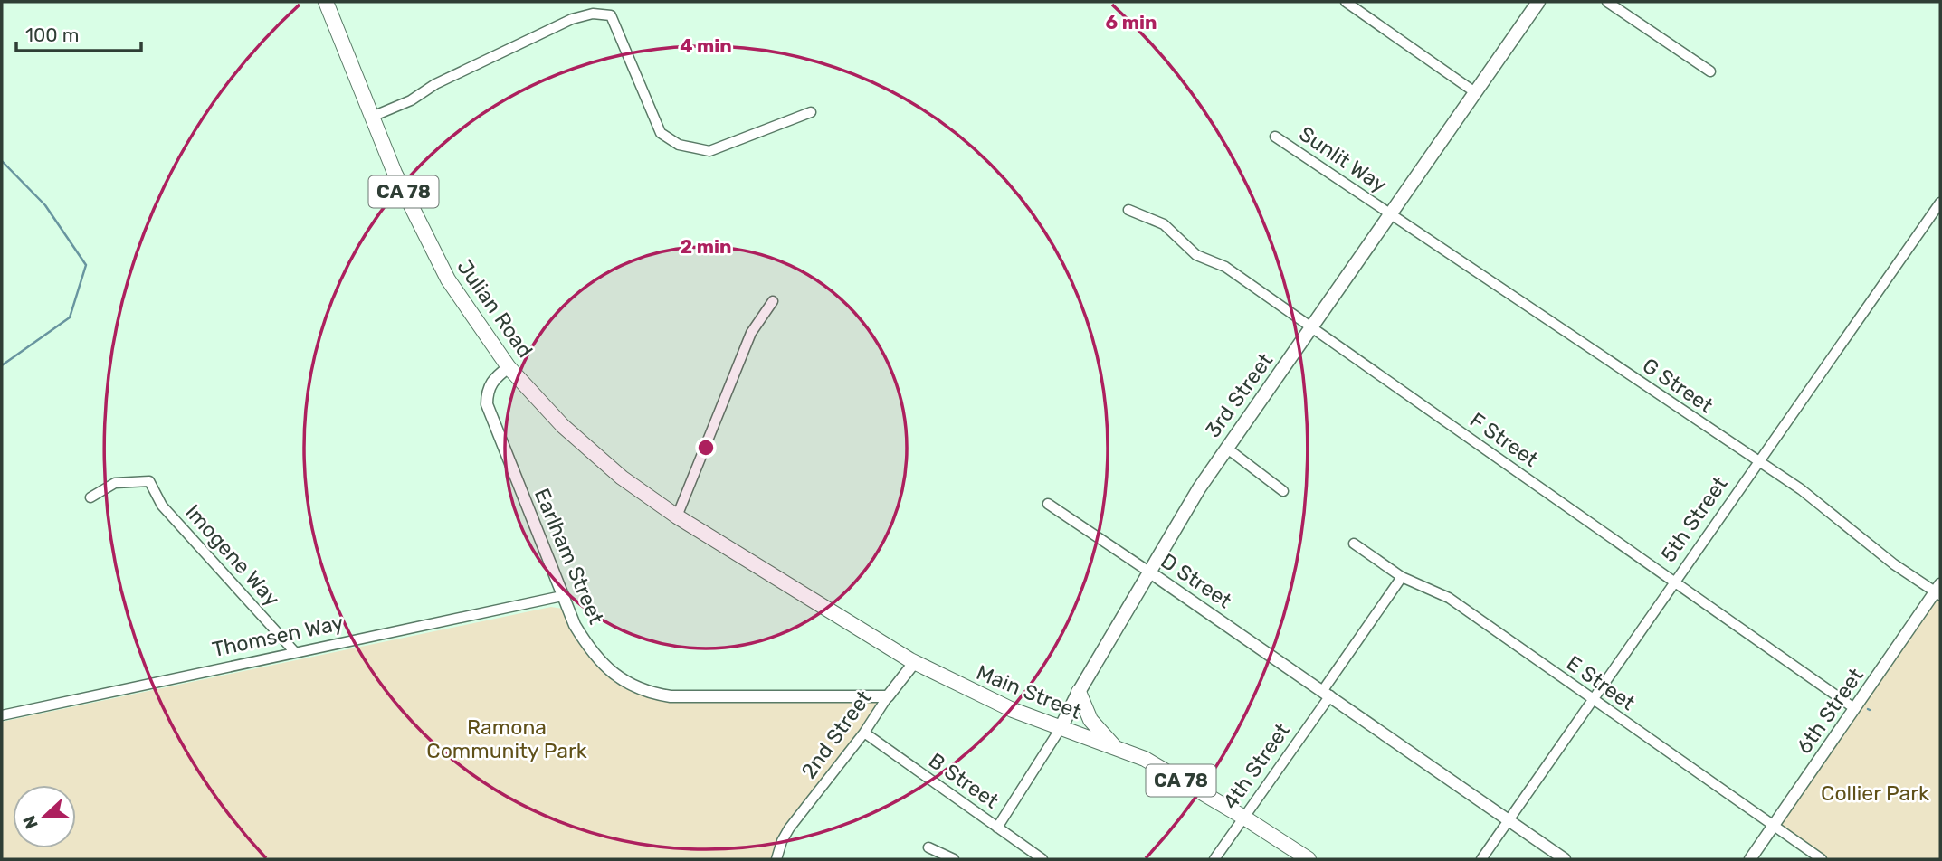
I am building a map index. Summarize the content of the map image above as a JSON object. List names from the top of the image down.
{
  "streets": {
    "main road": [
      "CA 78",
      "Julian Road",
      "3rd Street",
      "Main Street"
    ],
    "street": [
      "Sunlit Way",
      "G Street",
      "F Street",
      "5th Street",
      "Imogene Way",
      "Earlham Street",
      "D Street",
      "Thomsen Way",
      "E Street",
      "6th Street",
      "2nd Street",
      "4th Street",
      "B Street"
    ]
  },
  "crossings": [
    ["Sunlit Way", "G Street"],
    ["Sunlit Way", "3rd Street"],
    ["Julian Road", "Earlham Street"],
    ["Julian Road", "Main Street"],
    ["G Street", "3rd Street"],
    ["G Street", "5th Street"],
    ["G Street", "6th Street"],
    ["3rd Street", "F Street"],
    ["3rd Street", "D Street"],
    ["3rd Street", "Main Street"],
    ["3rd Street", "B Street"],
    ["F Street", "5th Street"],
    ["F Street", "6th Street"],
    ["5th Street", "D Street"],
    ["5th Street", "E Street"],
    ["Imogene Way", "Thomsen Way"],
    ["Earlham Street", "Thomsen Way"],
    ["Earlham Street", "2nd Street"],
    ["D Street", "4th Street"],
    ["E Street", "6th Street"],
    ["E Street", "4th Street"],
    ["Main Street", "2nd Street"],
    ["Main Street", "4th Street"],
    ["2nd Street", "B Street"]
  ],
  "parks": ["Ramona Community Park", "Collier Park"],
  "scale_bar": "100 m",
  "north": "left",
  "rings": ["6 min", "4 min", "2 min"]
}
